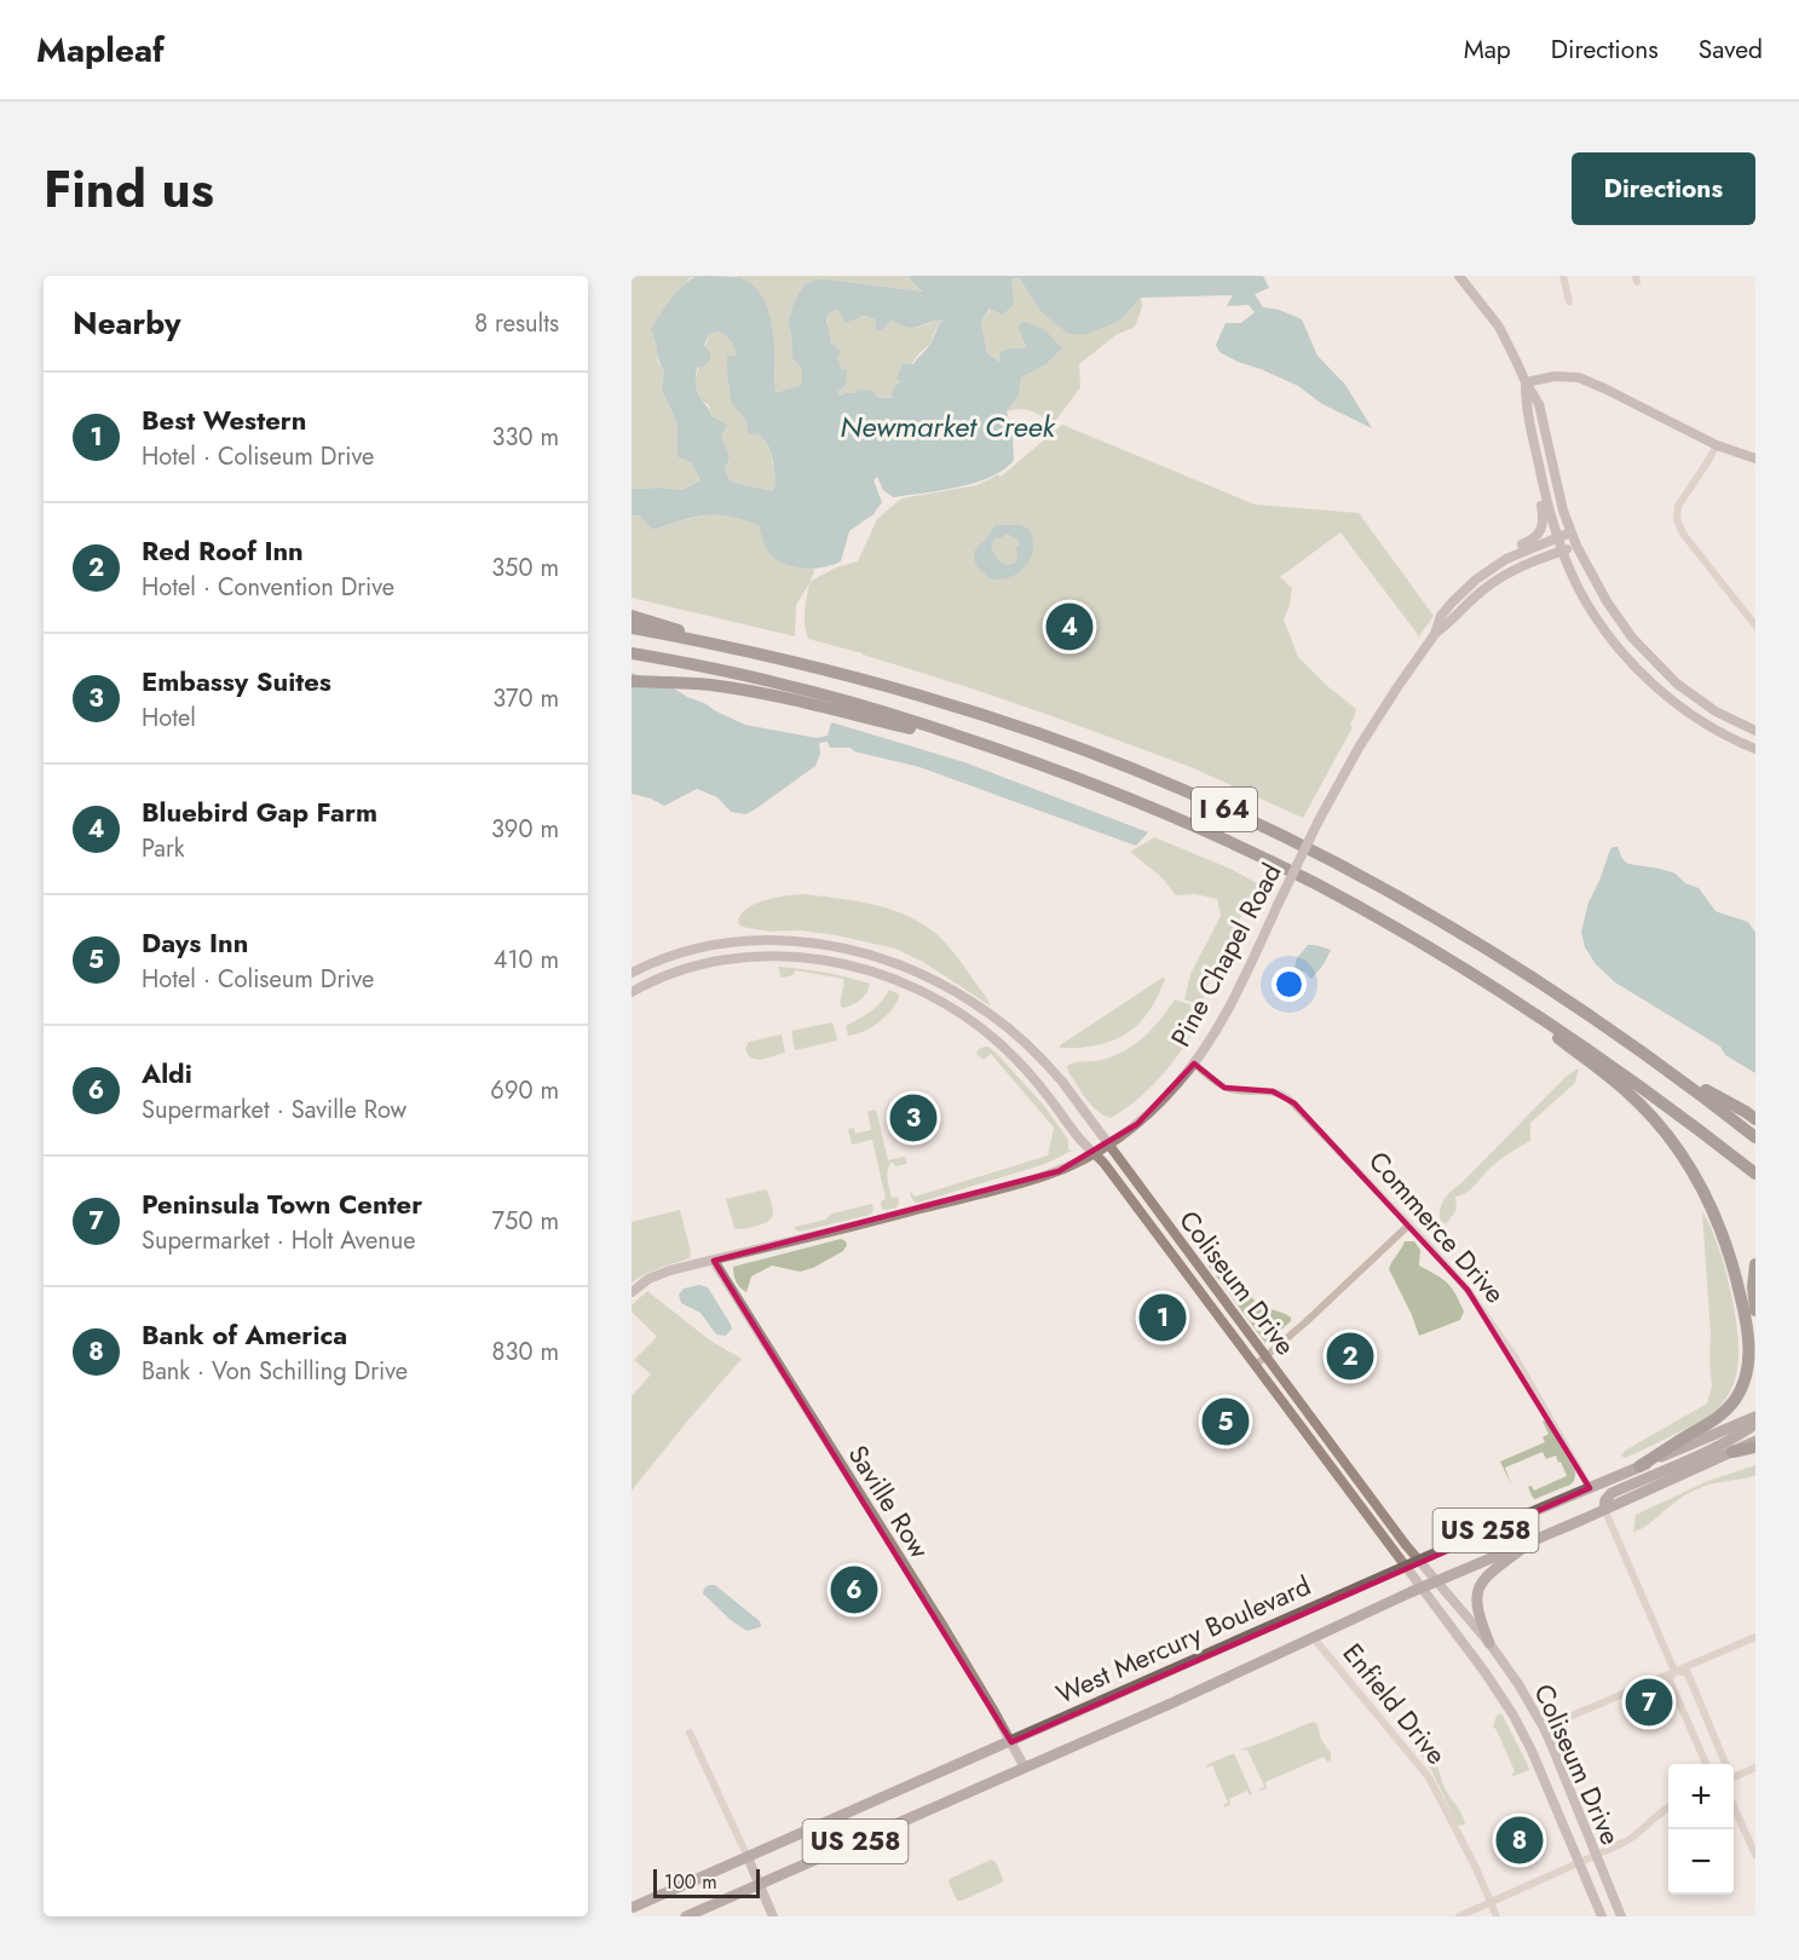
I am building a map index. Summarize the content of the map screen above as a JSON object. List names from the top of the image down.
{
  "streets": {
    "highway": ["I 64"],
    "main road": ["US 258", "West Mercury Boulevard"],
    "street": [
      "Pine Chapel Road",
      "Commerce Drive",
      "Coliseum Drive",
      "Saville Row",
      "Enfield Drive"
    ]
  },
  "crossings": [
    ["Pine Chapel Road", "Commerce Drive"],
    ["Pine Chapel Road", "Coliseum Drive"],
    ["Pine Chapel Road", "Saville Row"],
    ["Commerce Drive", "West Mercury Boulevard"],
    ["Coliseum Drive", "West Mercury Boulevard"],
    ["Saville Row", "West Mercury Boulevard"],
    ["West Mercury Boulevard", "Enfield Drive"]
  ],
  "water": ["Newmarket Creek"],
  "scale_bar": "100 m",
  "page": {
    "header": "Mapleaf",
    "nav": ["Map", "Directions", "Saved"],
    "title": "Find us",
    "buttons": "Directions",
    "heading": ["Nearby", "8 results"],
    "list": [
      {
        "mark": "1",
        "name": "Best Western",
        "note": "Hotel · Coliseum Drive",
        "value": "330 m"
      },
      {
        "mark": "2",
        "name": "Red Roof Inn",
        "note": "Hotel · Convention Drive",
        "value": "350 m"
      },
      {
        "mark": "3",
        "name": "Embassy Suites",
        "note": "Hotel",
        "value": "370 m"
      },
      {
        "mark": "4",
        "name": "Bluebird Gap Farm",
        "note": "Park",
        "value": "390 m"
      },
      {
        "mark": "5",
        "name": "Days Inn",
        "note": "Hotel · Coliseum Drive",
        "value": "410 m"
      },
      {
        "mark": "6",
        "name": "Aldi",
        "note": "Supermarket · Saville Row",
        "value": "690 m"
      },
      {
        "mark": "7",
        "name": "Peninsula Town Center",
        "note": "Supermarket · Holt Avenue",
        "value": "750 m"
      },
      {
        "mark": "8",
        "name": "Bank of America",
        "note": "Bank · Von Schilling Drive",
        "value": "830 m"
      }
    ],
    "pins": [
      "4",
      "3",
      "1",
      "2",
      "5",
      "6",
      "7",
      "8"
    ],
    "map_buttons": ["+", "−"],
    "scale": "100 m"
  }
}
